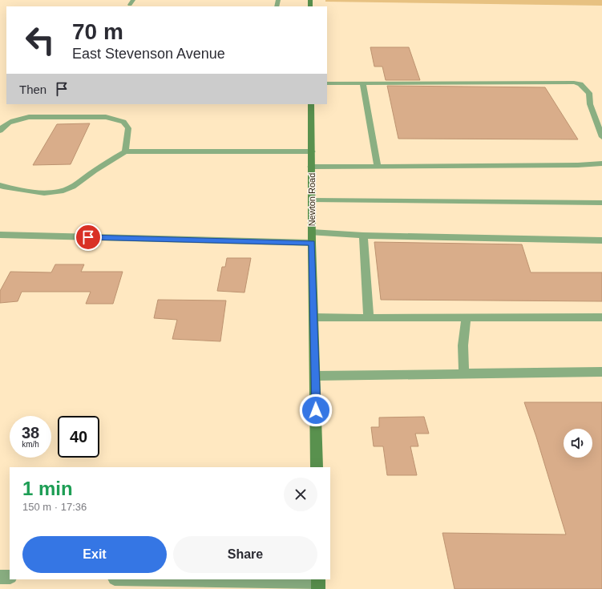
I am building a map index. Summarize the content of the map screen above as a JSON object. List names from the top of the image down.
{
  "streets": {
    "street": ["Newton Road"]
  },
  "page": {
    "turn": ["70 m", "East Stevenson Avenue"],
    "then": "Then",
    "speed": "38 km/h",
    "limit": "40",
    "heading": ["1 min", "150 m · 17:36"],
    "buttons": ["Exit", "Share"]
  }
}
